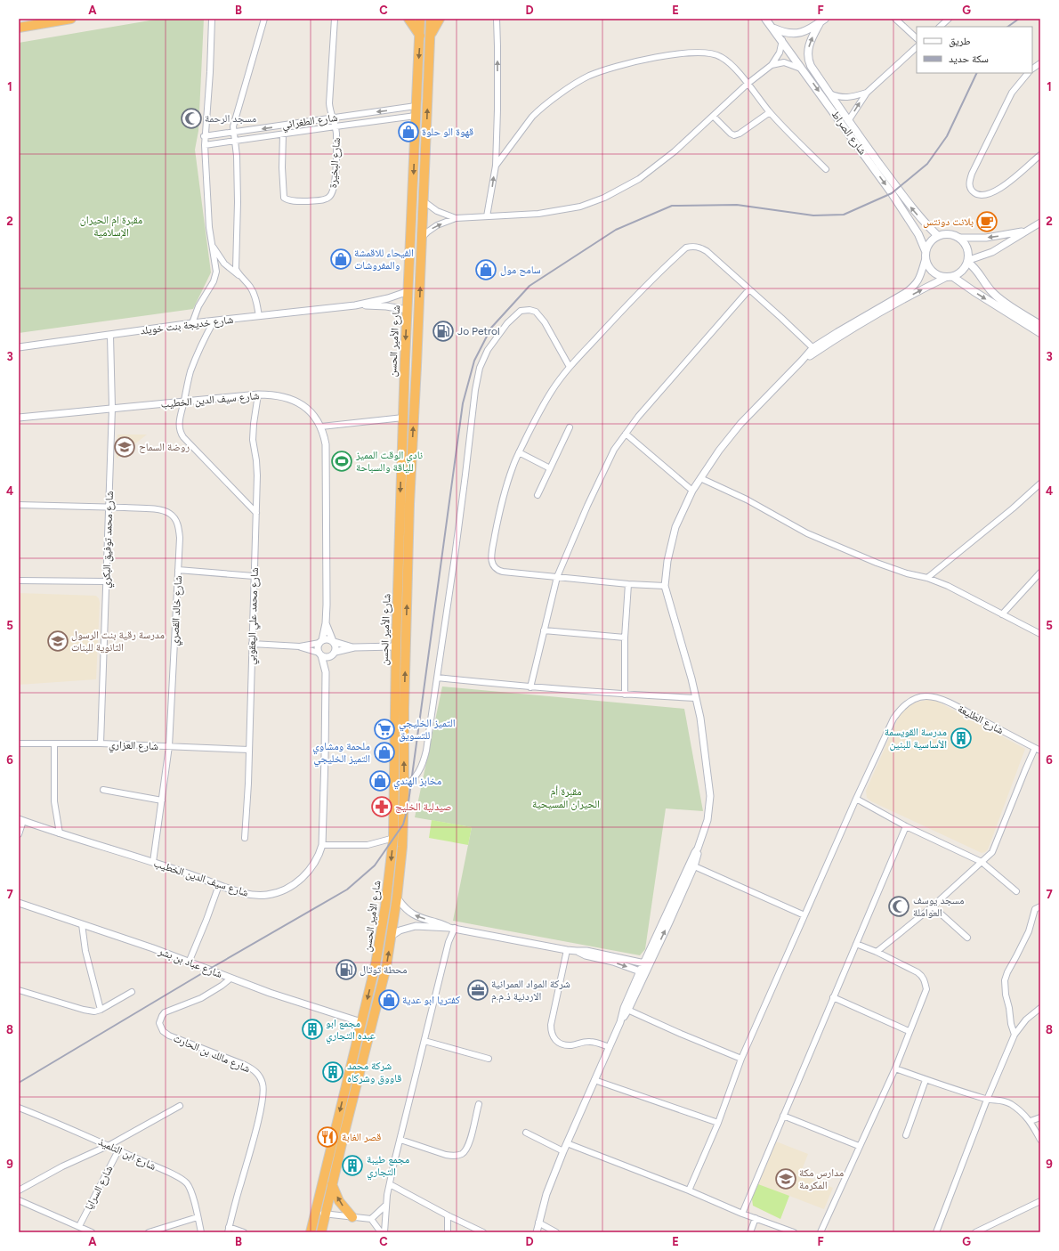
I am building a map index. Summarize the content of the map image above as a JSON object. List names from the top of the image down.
{
  "streets": {
    "highway": ["شارع الأمير الحسن"],
    "main road": ["شارع الصراط"],
    "street": [
      "شارع الطغرائي",
      "شارع البخيرة",
      "شارع خديجة بنت خويلد",
      "شارع سيف الدين الخطيب",
      "شارع محمد توفيق البكري",
      "شارع خالد القصري",
      "شارع محمد علي اليعقوبي",
      "شارع الطليعة",
      "شارع العزاري",
      "شارع عباد بن بشر",
      "شارع مالك بن الحارث",
      "شارع ابن التلميذ",
      "شارع السرايا"
    ]
  },
  "crossings": [
    ["شارع الطغرائي", "شارع البخيرة"],
    ["شارع الطغرائي", "شارع الأمير الحسن"],
    ["شارع خديجة بنت خويلد", "شارع الأمير الحسن"],
    ["شارع خديجة بنت خويلد", "شارع محمد توفيق البكري"],
    ["شارع الأمير الحسن", "شارع عباد بن بشر"],
    ["شارع سيف الدين الخطيب", "شارع محمد توفيق البكري"],
    ["شارع سيف الدين الخطيب", "شارع خالد القصري"],
    ["شارع سيف الدين الخطيب", "شارع محمد علي اليعقوبي"],
    ["شارع محمد توفيق البكري", "شارع خالد القصري"],
    ["شارع محمد توفيق البكري", "شارع العزاري"],
    ["شارع خالد القصري", "شارع العزاري"],
    ["شارع محمد علي اليعقوبي", "شارع العزاري"],
    ["شارع عباد بن بشر", "شارع مالك بن الحارث"],
    ["شارع ابن التلميذ", "شارع السرايا"]
  ],
  "parks": ["مقبرة ام الحيران الإسلامية", "مقبرة أم الحيران المسيحية"],
  "places": {
    "mosque": ["مسجد الرحمة", "مسجد يوسف العواملة"],
    "shop": [
      "قهوة الو حلوة",
      "الفيحاء للاقمشة والمفروشات",
      "سامح مول",
      "ملحمة ومشاوي التميز الخليجي",
      "مخابز الهندي",
      "كفتريا ابو عدية"
    ],
    "cafe": ["بلانت دونتس"],
    "fuel station": ["Jo Petrol", "محطة توتال"],
    "school or university": ["روضة السماح", "مدرسة رقية بنت الرسول الثانوية للبنات", "مدارس مكة المكرمة"],
    "sports": ["نادي الوقت المميز للياقة والسباحة"],
    "supermarket": ["التميز الخليجي للتسويق"],
    "building": [
      "مدرسة القويسمة الأساسية للبنين",
      "مجمع ابو عبده التجاري",
      "شركة محمد قاووق وشركاه",
      "مجمع طيبة التجاري"
    ],
    "pharmacy": ["صيدلية الخليج"],
    "office": ["شركة المواد العمرانية الاردنية ذ.م.م"],
    "restaurant": ["قصر الغابة"]
  },
  "legend": ["طريق", "سكة حديد"],
  "grid": {
    "columns": [
      "A",
      "B",
      "C",
      "D",
      "E",
      "F",
      "G"
    ],
    "rows": [
      "1",
      "2",
      "3",
      "4",
      "5",
      "6",
      "7",
      "8",
      "9"
    ]
  }
}
